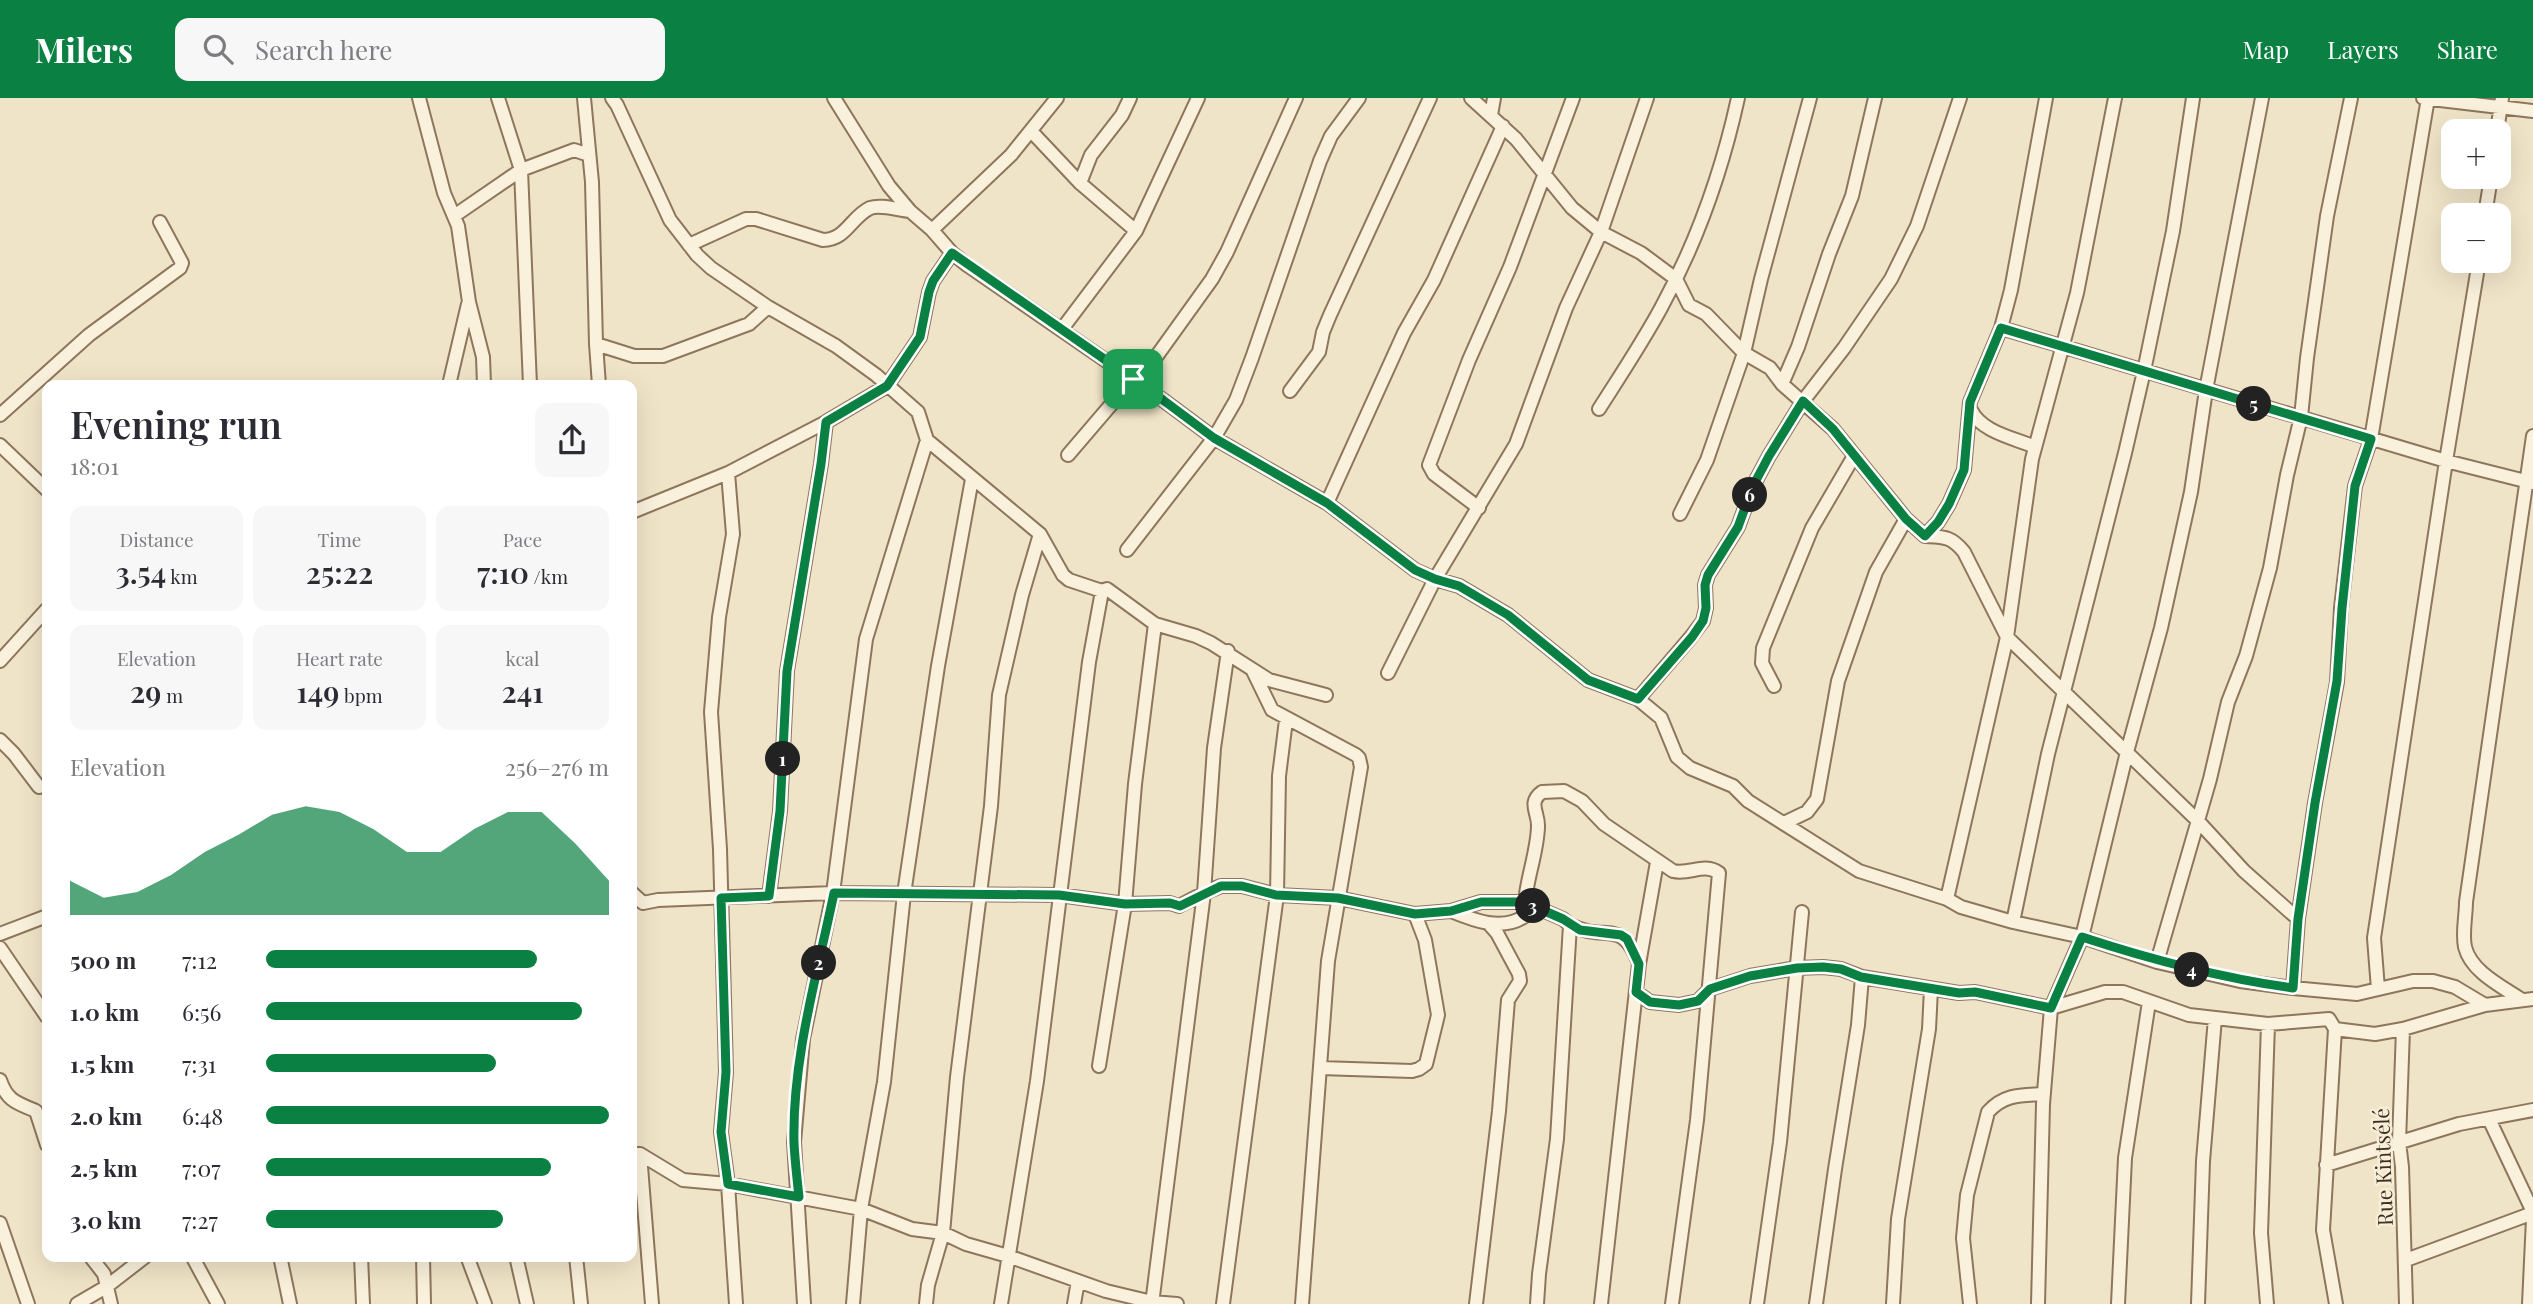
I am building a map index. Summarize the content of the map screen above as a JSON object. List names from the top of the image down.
{
  "streets": {
    "street": ["Rue Kintsélé"]
  },
  "page": {
    "header": "Milers",
    "search": "Search here",
    "nav": ["Map", "Layers", "Share"],
    "map_buttons": ["+", "−"],
    "heading": ["Evening run", "18:01"],
    "pins": [
      "5",
      "6",
      "1",
      "3",
      "2",
      "4"
    ],
    "stats": [
      ["Distance", "3.54 km"],
      ["Time", "25:22"],
      ["Pace", "7:10 /km"],
      ["Elevation", "29 m"],
      ["Heart rate", "149 bpm"],
      ["kcal", "241"]
    ],
    "chart": ["Elevation", "256–276 m"],
    "list": [
      {
        "name": "500 m",
        "note": "7:12"
      },
      {
        "name": "1.0 km",
        "note": "6:56"
      },
      {
        "name": "1.5 km",
        "note": "7:31"
      },
      {
        "name": "2.0 km",
        "note": "6:48"
      },
      {
        "name": "2.5 km",
        "note": "7:07"
      },
      {
        "name": "3.0 km",
        "note": "7:27"
      }
    ]
  }
}
